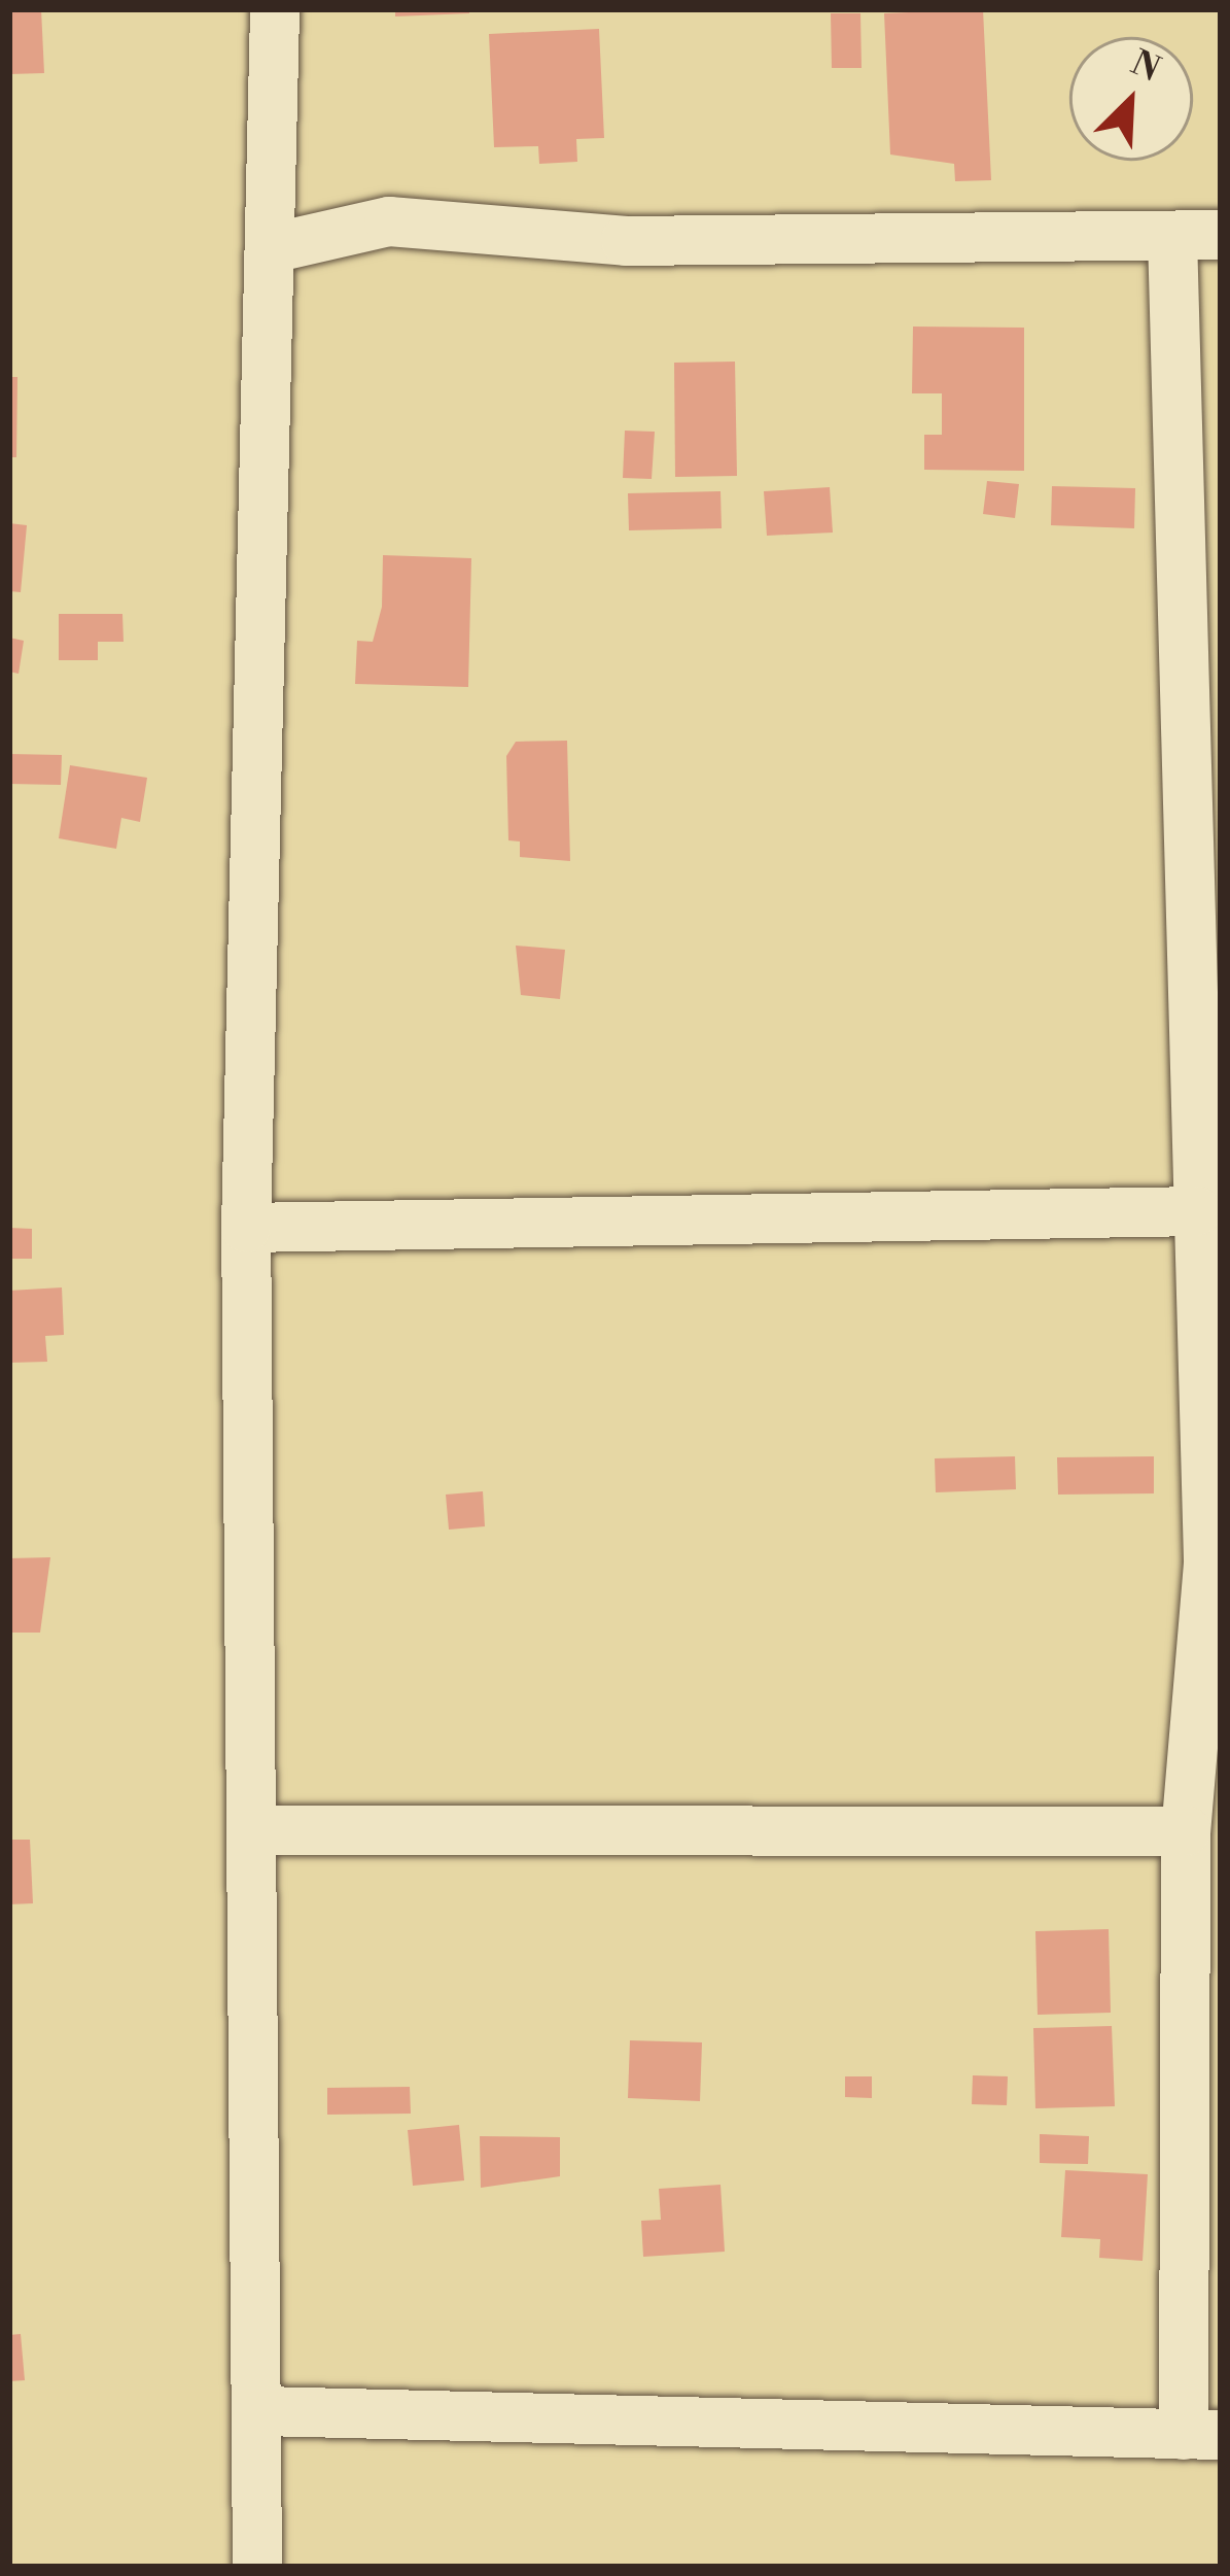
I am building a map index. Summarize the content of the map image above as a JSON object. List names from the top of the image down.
{
  "north": "top right"
}
